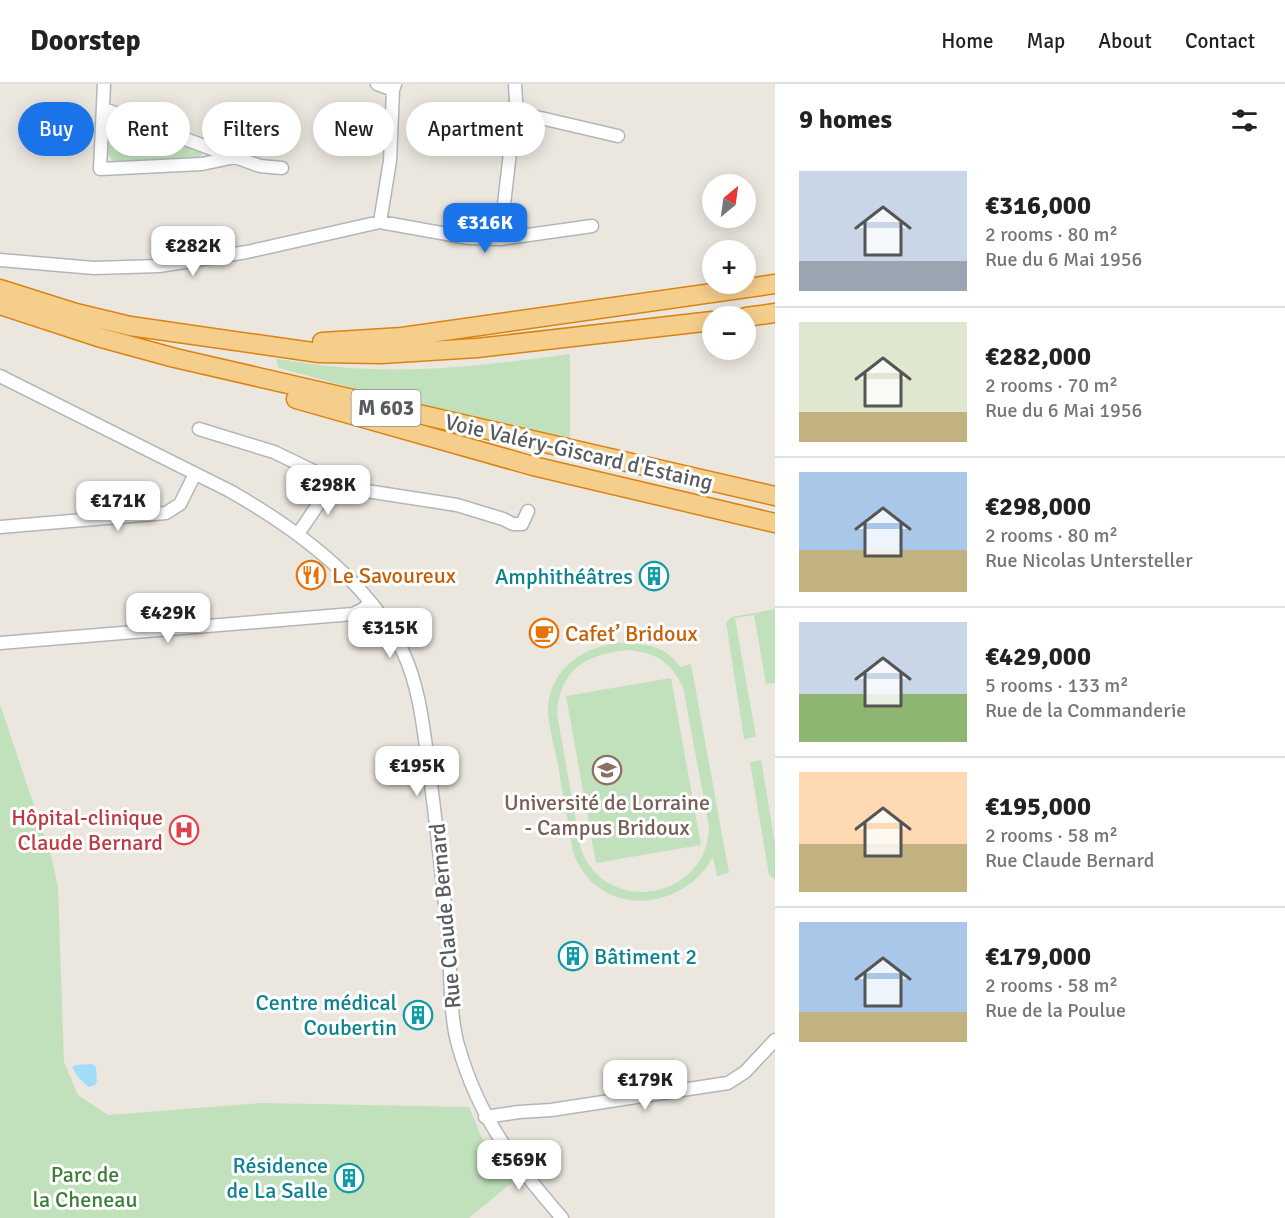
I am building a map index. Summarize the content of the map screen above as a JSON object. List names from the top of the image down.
{
  "streets": {
    "highway": ["M 603", "Voie Valéry-Giscard d'Estaing"],
    "street": ["Rue Claude Bernard"]
  },
  "parks": ["Parc de la Cheneau"],
  "places": {
    "restaurant": ["Le Savoureux"],
    "building": [
      "Amphithéâtres",
      "Bâtiment 2",
      "Centre médical Coubertin",
      "Résidence de La Salle"
    ],
    "cafe": ["Cafet’ Bridoux"],
    "school or university": ["Université de Lorraine - Campus Bridoux"],
    "hospital": ["Hôpital-clinique Claude Bernard"]
  },
  "north": "top right",
  "page": {
    "header": "Doorstep",
    "nav": [
      "Home",
      "Map",
      "About",
      "Contact"
    ],
    "heading": "9 homes",
    "chip": [
      "Buy",
      "Rent",
      "Filters",
      "New",
      "Apartment"
    ],
    "list": [
      {
        "name": "€316,000",
        "note": "2 rooms · 80 m² · Rue du 6 Mai 1956"
      },
      {
        "name": "€282,000",
        "note": "2 rooms · 70 m² · Rue du 6 Mai 1956"
      },
      {
        "name": "€298,000",
        "note": "2 rooms · 80 m² · Rue Nicolas Untersteller"
      },
      {
        "name": "€429,000",
        "note": "5 rooms · 133 m² · Rue de la Commanderie"
      },
      {
        "name": "€195,000",
        "note": "2 rooms · 58 m² · Rue Claude Bernard"
      },
      {
        "name": "€179,000",
        "note": "2 rooms · 58 m² · Rue de la Poulue"
      }
    ],
    "map_buttons": ["+", "−"],
    "price": [
      "€316K",
      "€282K",
      "€298K",
      "€171K",
      "€429K",
      "€315K",
      "€195K",
      "€179K",
      "€569K"
    ]
  }
}
